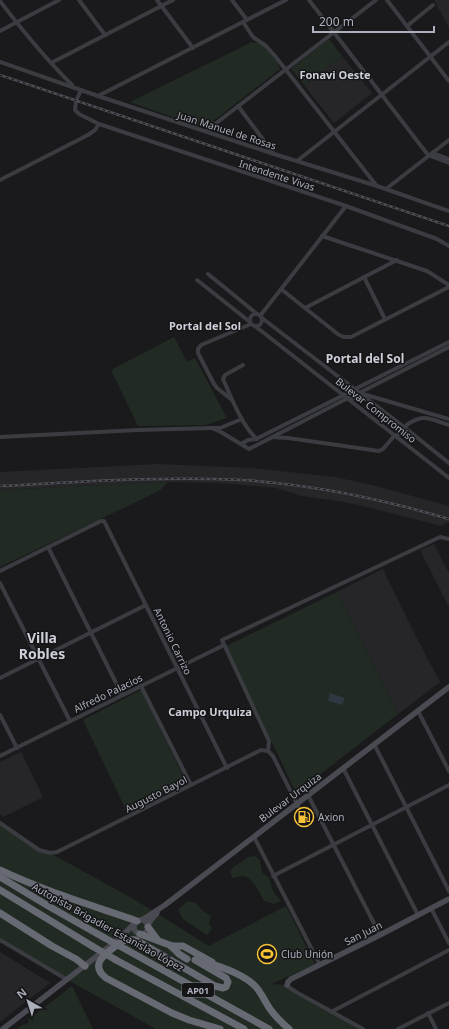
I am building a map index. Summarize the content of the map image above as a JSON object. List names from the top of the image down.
{
  "streets": {
    "highway": ["Autopista Brigadier Estanislao López", "AP01"],
    "main road": ["Bulevar Urquiza", "San Juan"],
    "street": [
      "Juan Manuel de Rosas",
      "Intendente Vivas",
      "Bulevar Compromiso",
      "Antonio Carrizo",
      "Alfredo Palacios",
      "Augusto Bayol"
    ]
  },
  "crossings": [
    ["Juan Manuel de Rosas", "Intendente Vivas"],
    ["Antonio Carrizo", "Alfredo Palacios"],
    ["Antonio Carrizo", "Augusto Bayol"]
  ],
  "districts": [
    "Fonavi Oeste",
    "Portal del Sol",
    "Portal del Sol",
    "Villa Robles",
    "Campo Urquiza"
  ],
  "places": {
    "fuel station": ["Axion"],
    "sports": ["Club Unión"]
  },
  "scale_bar": "200 m",
  "north": "top left"
}
